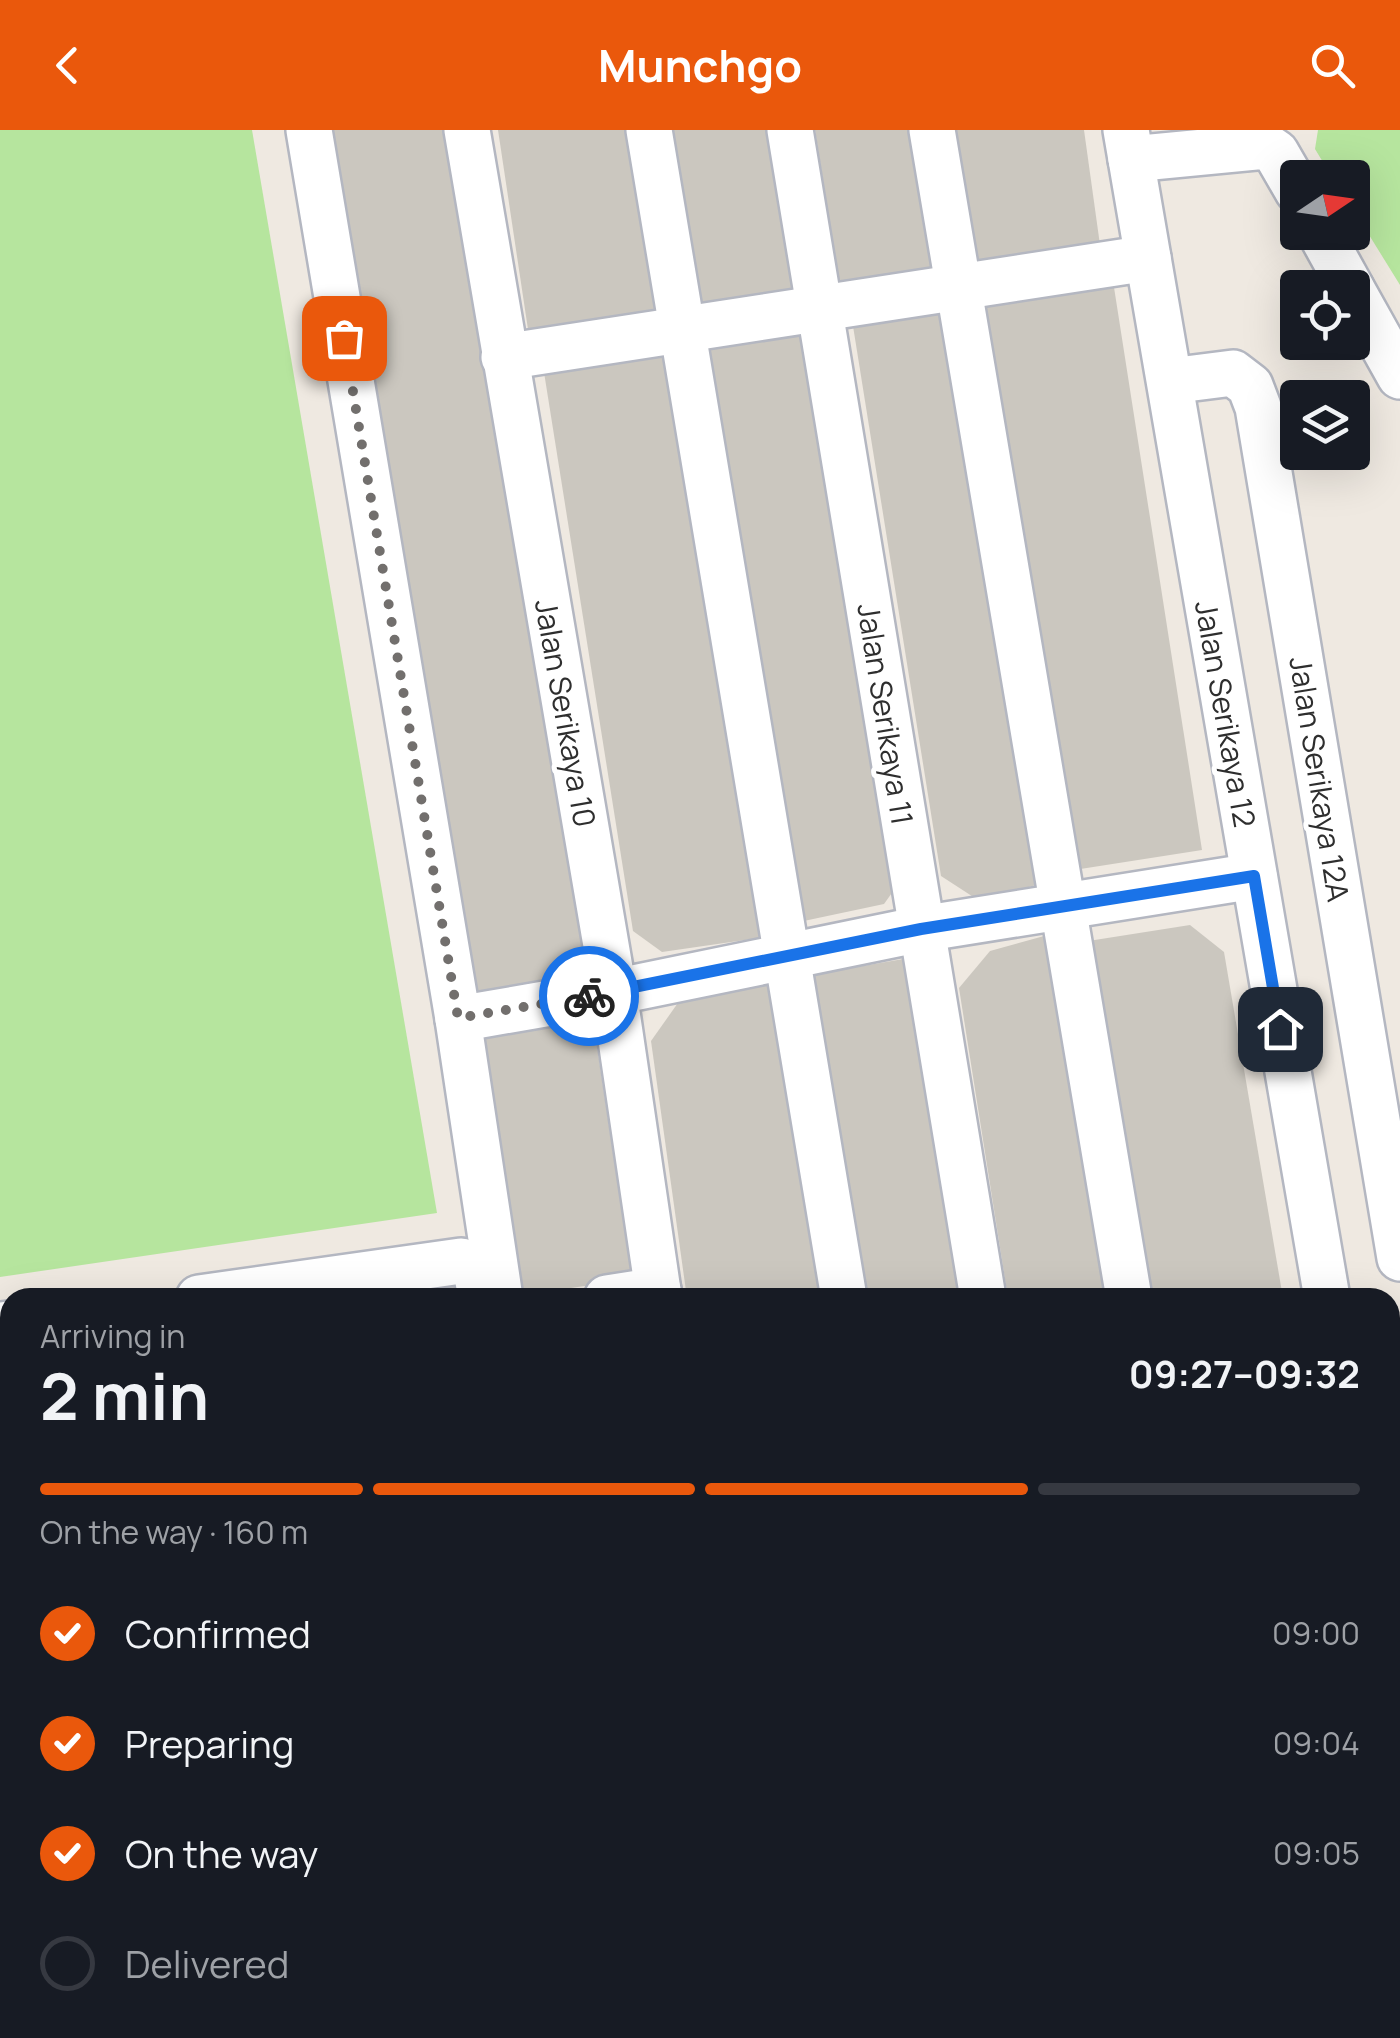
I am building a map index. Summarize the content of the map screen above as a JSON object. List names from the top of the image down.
{
  "streets": {
    "street": [
      "Jalan Serikaya 10",
      "Jalan Serikaya 11",
      "Jalan Serikaya 12",
      "Jalan Serikaya 12A"
    ]
  },
  "crossings": [
    ["Jalan Serikaya 12", "Jalan Serikaya 12A"]
  ],
  "north": "right",
  "page": {
    "header": "Munchgo",
    "heading": ["2 min", "Arriving in", "09:27–09:32"],
    "bar": "On the way · 160 m",
    "list": [
      ["Confirmed", "09:00"],
      ["Preparing", "09:04"],
      ["On the way", "09:05"],
      "Delivered"
    ]
  }
}
